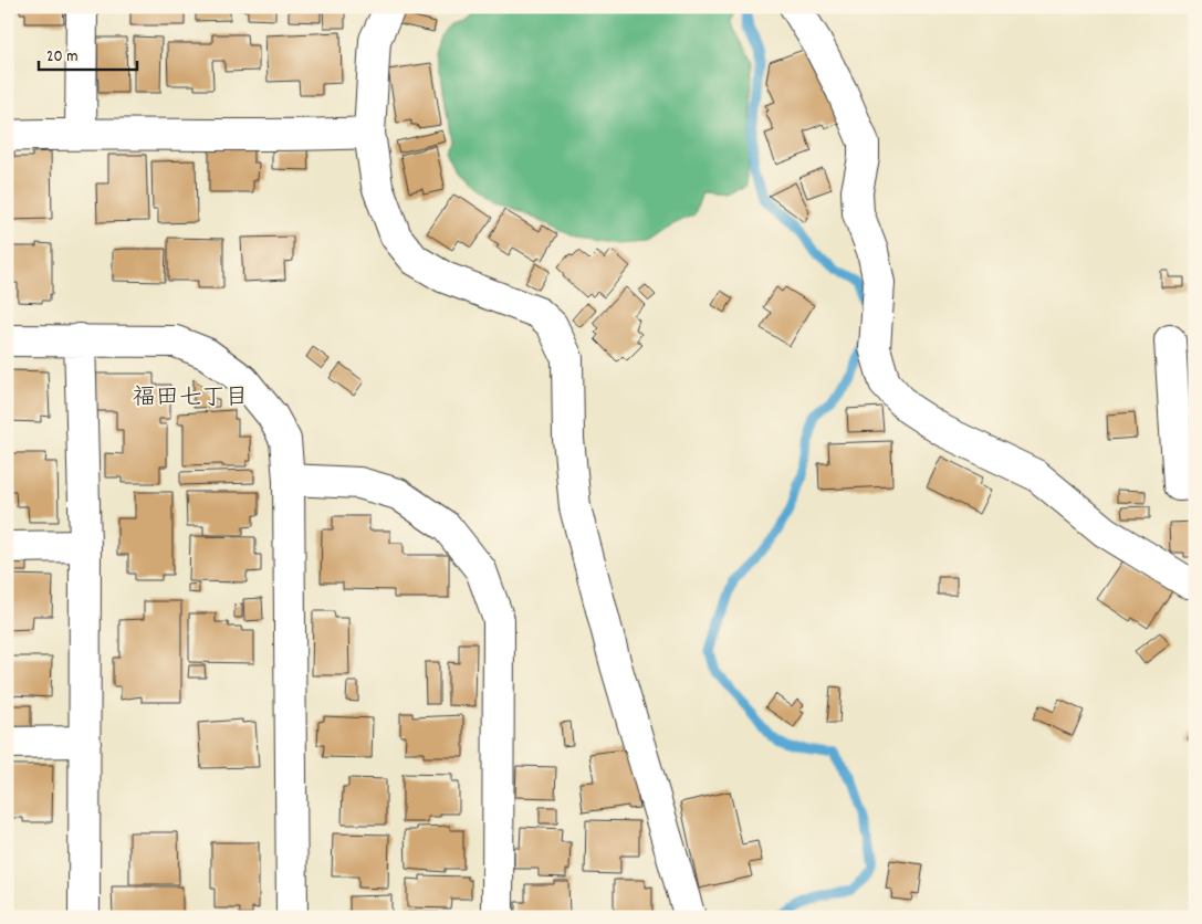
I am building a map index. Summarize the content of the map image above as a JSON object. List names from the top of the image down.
{
  "districts": ["福田七丁目"],
  "scale_bar": "20 m"
}
